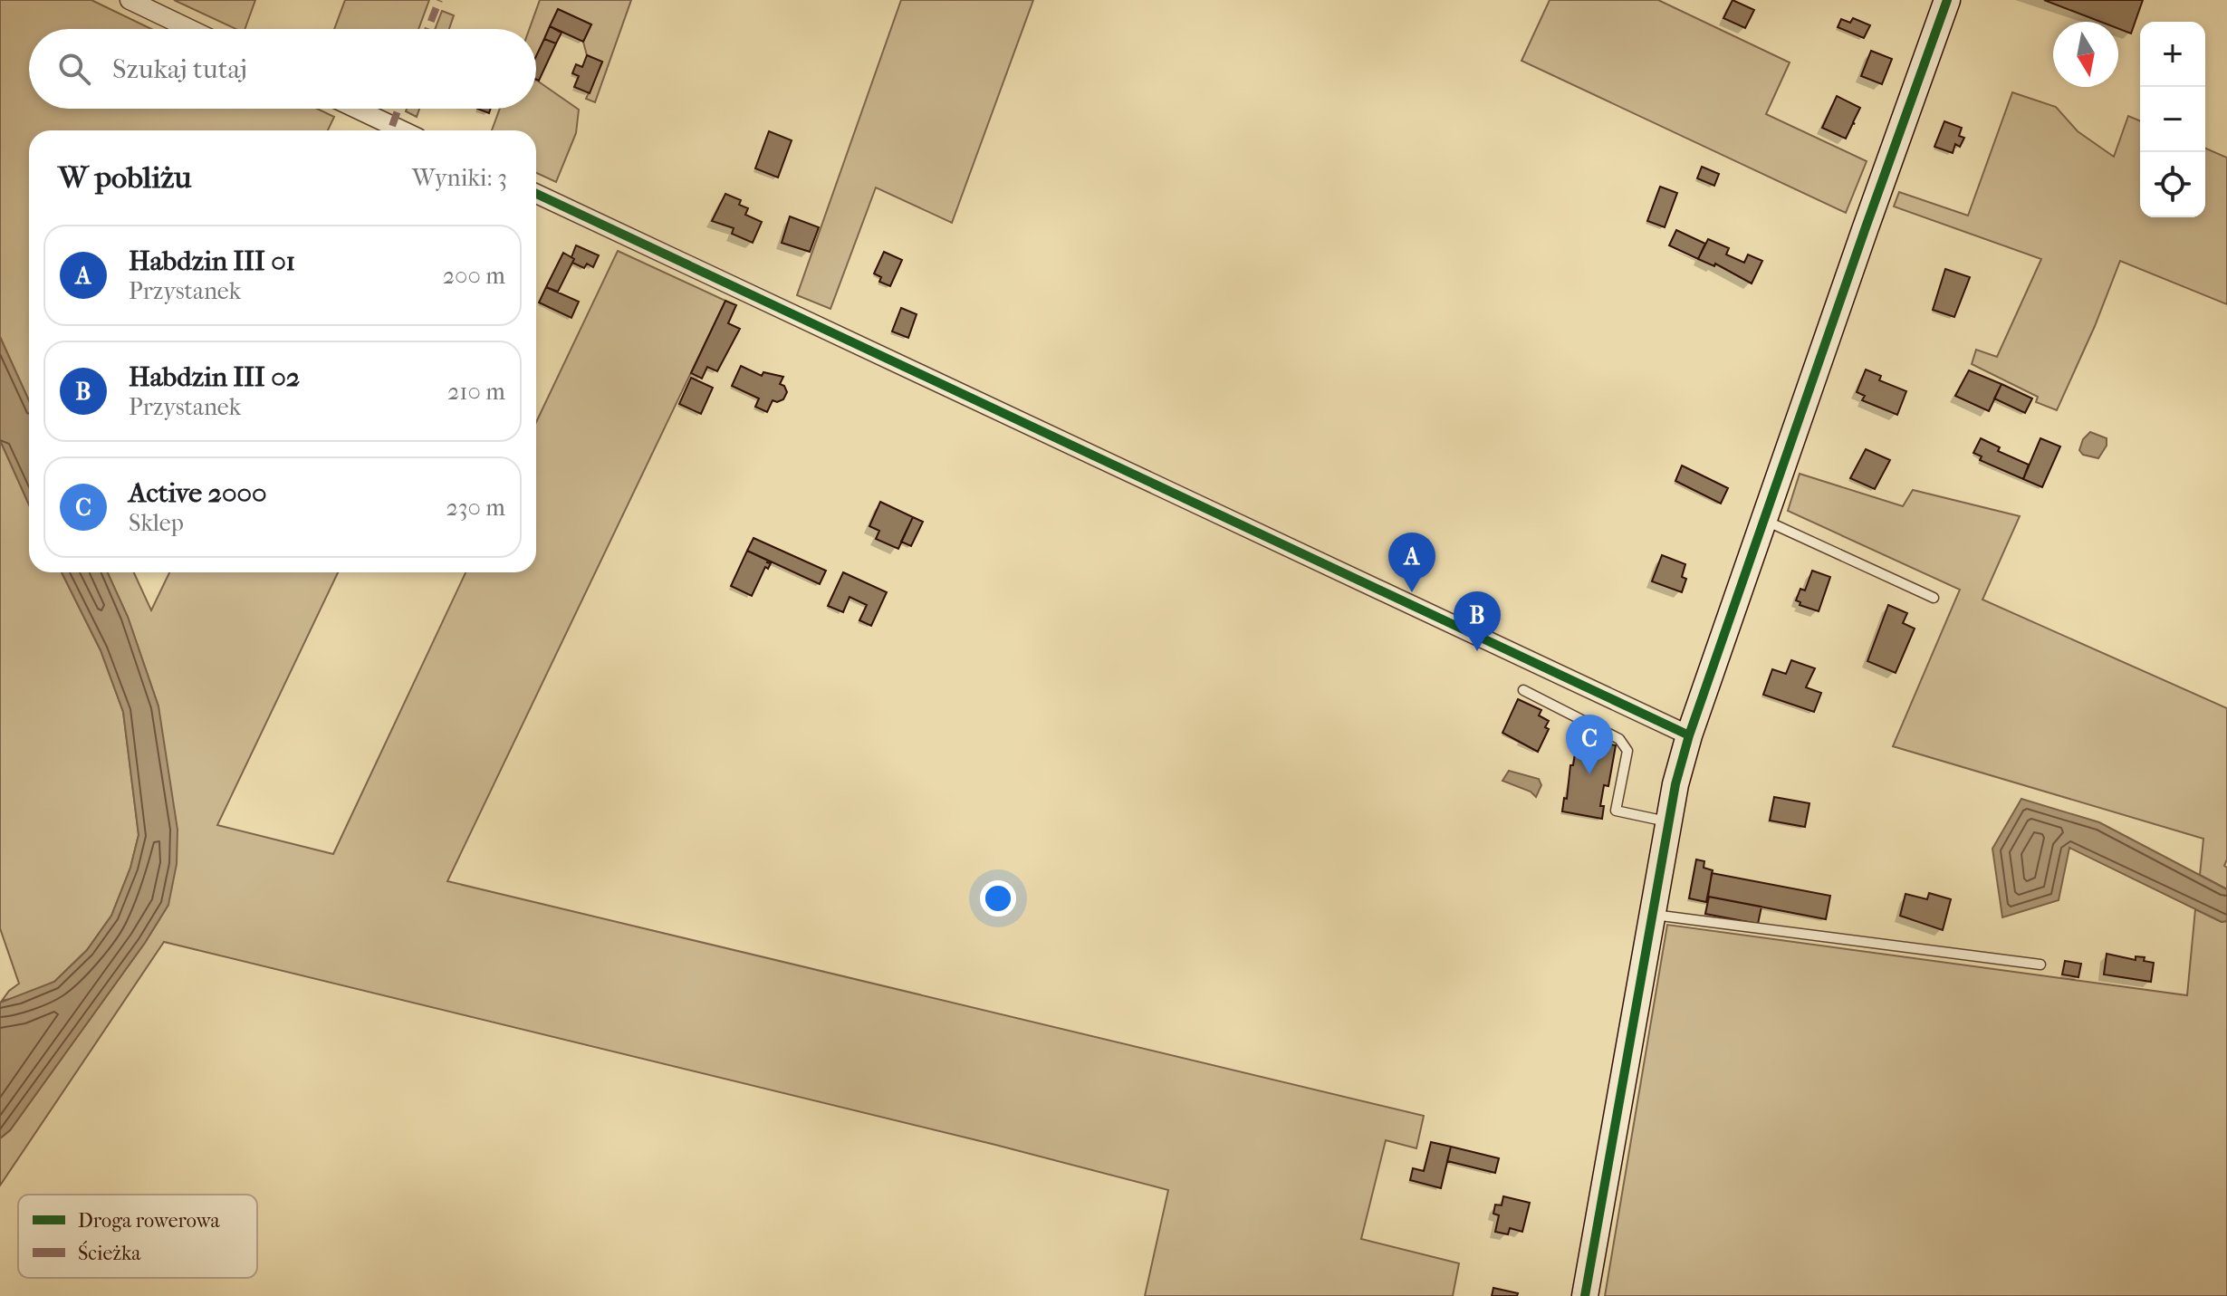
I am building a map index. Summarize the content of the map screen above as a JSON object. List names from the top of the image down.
{
  "legend": ["Droga rowerowa", "Ścieżka"],
  "north": "bottom",
  "page": {
    "map_buttons": ["+", "−"],
    "search": "Szukaj tutaj",
    "heading": ["W pobliżu", "Wyniki: 3"],
    "list": [
      {
        "mark": "A",
        "name": "Habdzin III 01",
        "note": "Przystanek",
        "value": "200 m"
      },
      {
        "mark": "B",
        "name": "Habdzin III 02",
        "note": "Przystanek",
        "value": "210 m"
      },
      {
        "mark": "C",
        "name": "Active 2000",
        "note": "Sklep",
        "value": "230 m"
      }
    ],
    "pins": ["A", "B", "C"]
  }
}
